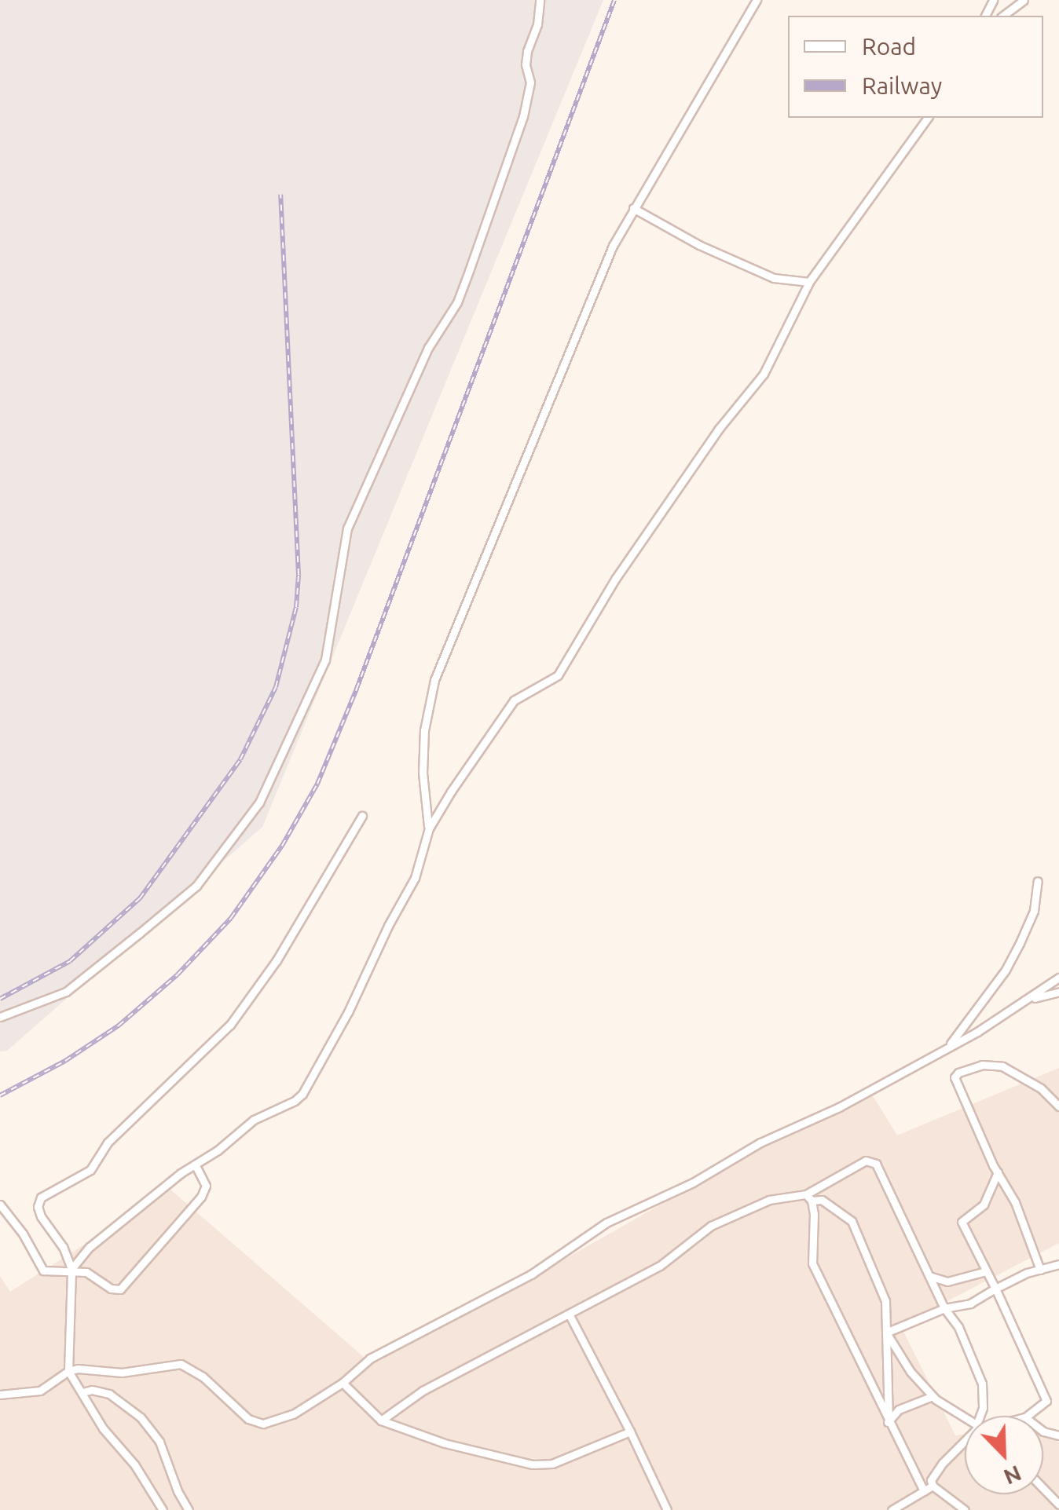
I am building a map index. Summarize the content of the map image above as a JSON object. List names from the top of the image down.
{
  "legend": ["Road", "Railway"],
  "north": "bottom right"
}
